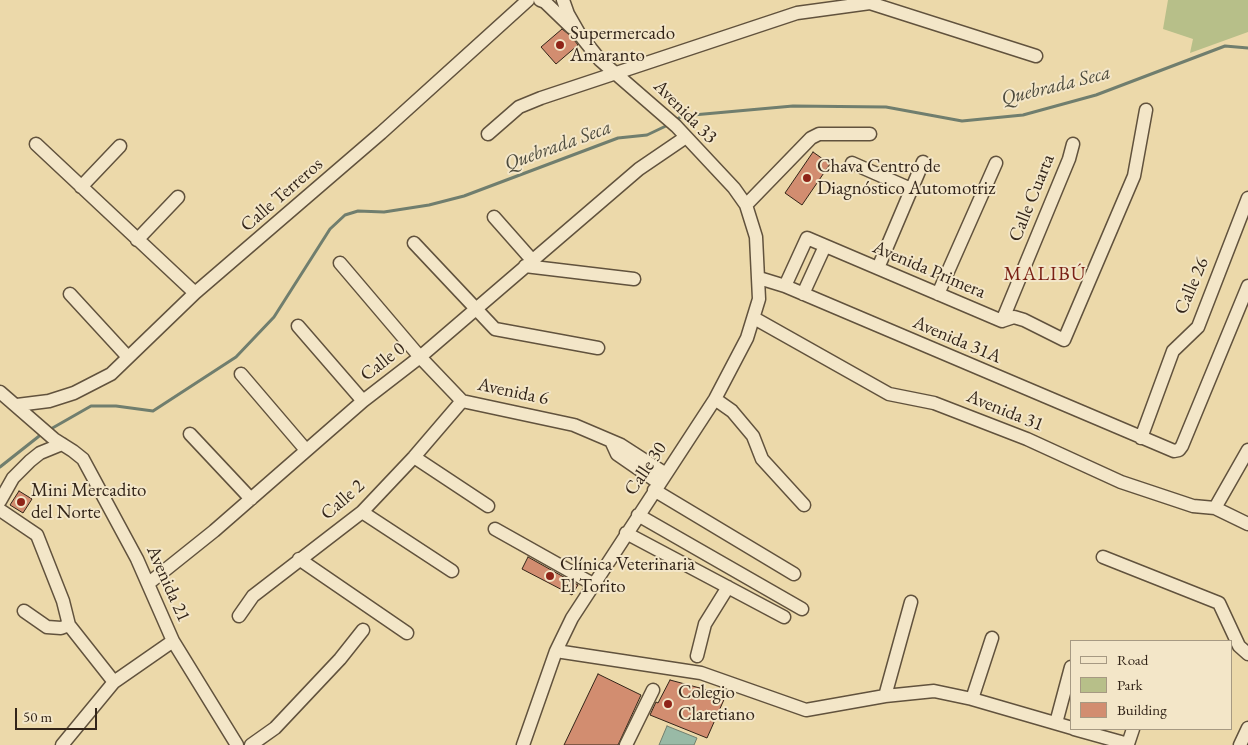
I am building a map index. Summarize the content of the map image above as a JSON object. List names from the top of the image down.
{
  "streets": {
    "street": [
      "Avenida 33",
      "Calle Terreros",
      "Calle Cuarta",
      "Avenida Primera",
      "Calle 26",
      "Avenida 31A",
      "Calle 0",
      "Avenida 6",
      "Avenida 31",
      "Calle 30",
      "Calle 2",
      "Avenida 21"
    ]
  },
  "crossings": [
    ["Avenida 33", "Calle 0"],
    ["Avenida 33", "Calle 30"],
    ["Calle Terreros", "Avenida 21"],
    ["Calle Cuarta", "Avenida Primera"],
    ["Avenida Primera", "Avenida 31A"],
    ["Calle 26", "Avenida 31A"],
    ["Avenida 31A", "Calle 30"],
    ["Calle 0", "Avenida 6"],
    ["Calle 0", "Avenida 21"],
    ["Avenida 6", "Calle 30"],
    ["Avenida 6", "Calle 2"],
    ["Avenida 31", "Calle 30"]
  ],
  "districts": ["MALIBÚ"],
  "water": ["Quebrada Seca"],
  "places": [
    "Supermercado Amaranto",
    "Chava Centro de Diagnóstico Automotriz",
    "Mini Mercadito del Norte",
    "Clínica Veterinaria El Torito",
    "Colegio Claretiano"
  ],
  "legend": ["Road", "Park", "Building"],
  "scale_bar": "50 m"
}
